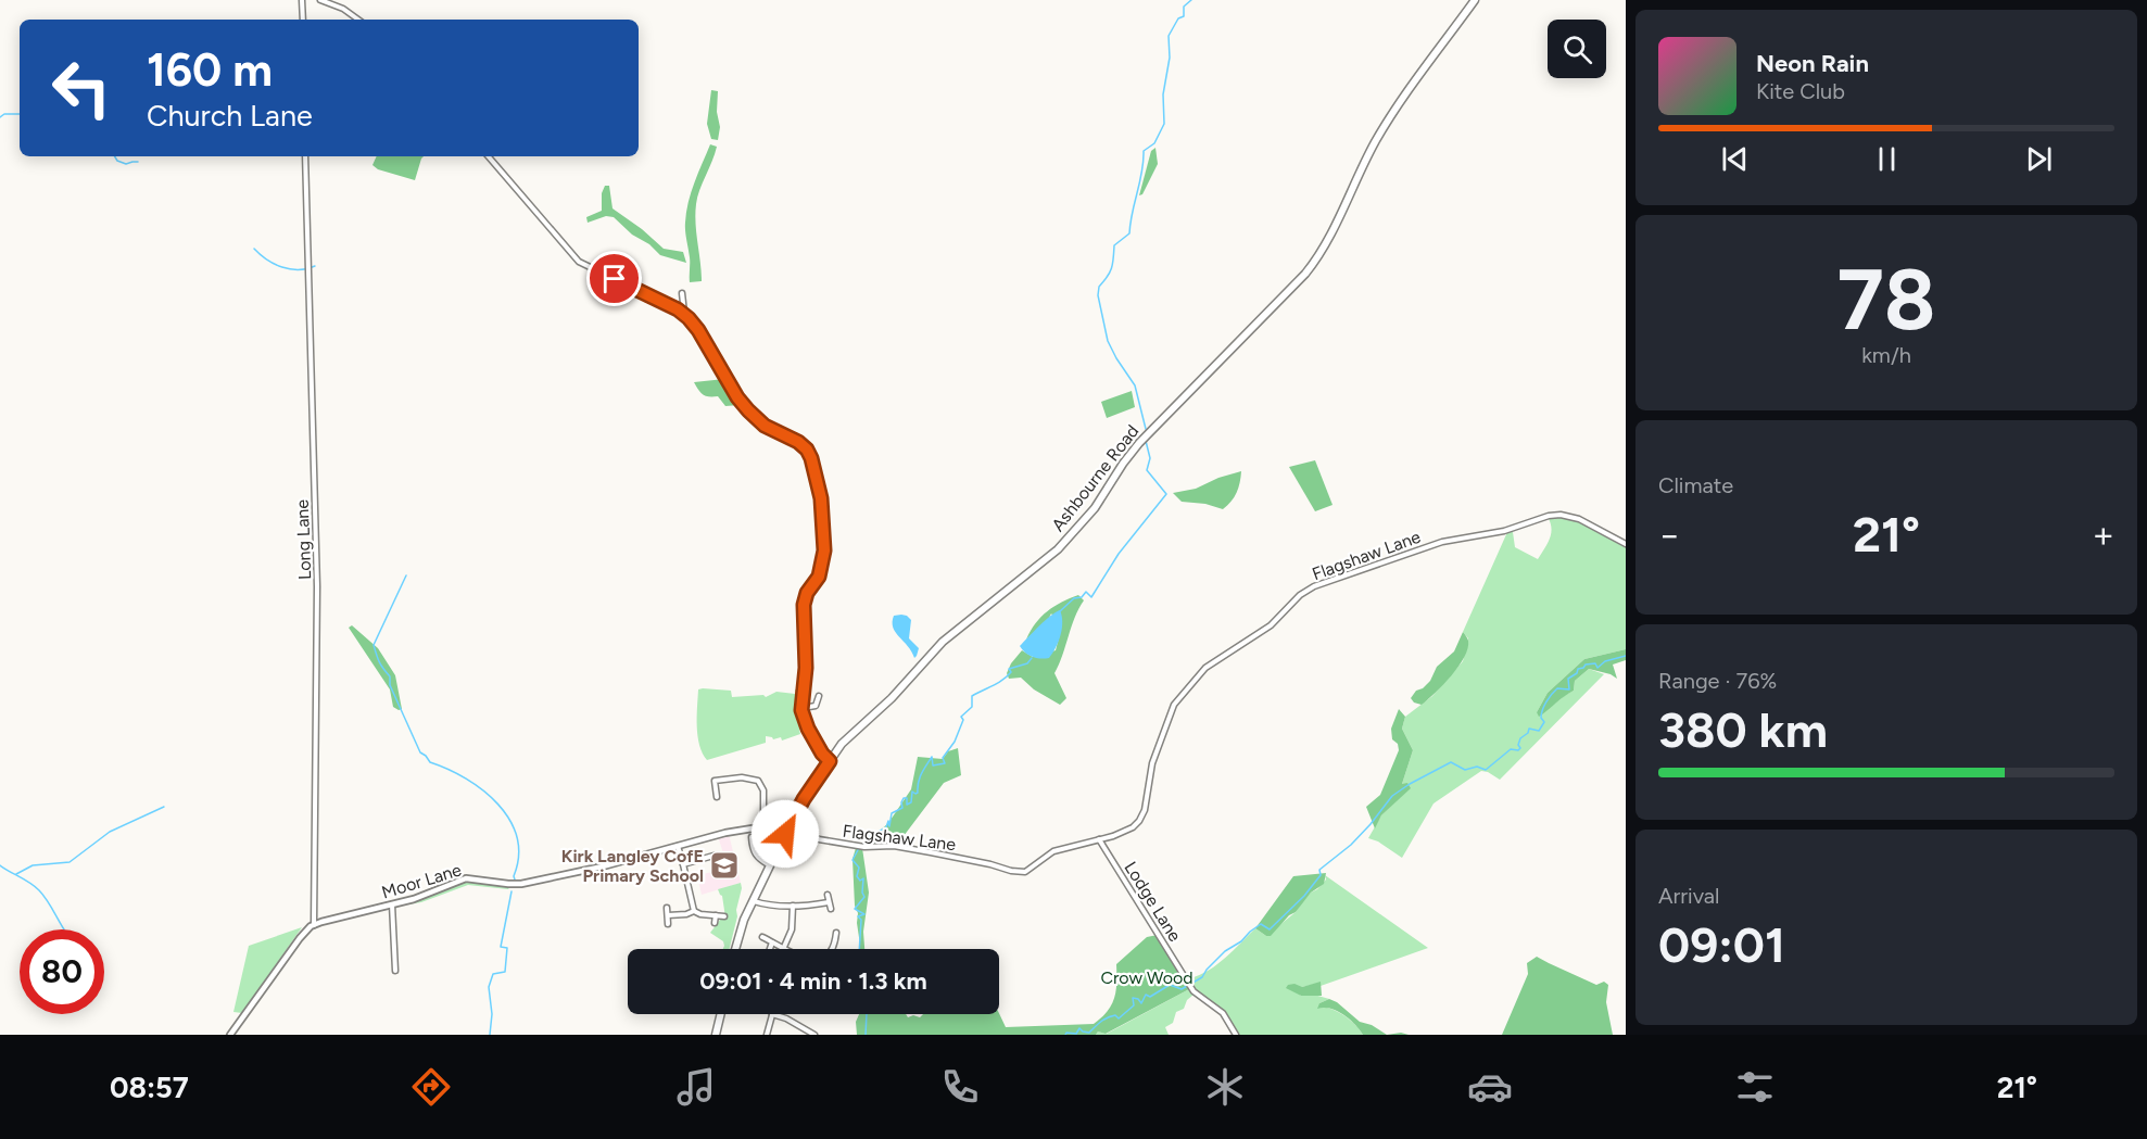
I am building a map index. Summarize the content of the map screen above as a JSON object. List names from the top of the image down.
{
  "streets": {
    "highway": ["Ashbourne Road"],
    "main road": ["Moor Lane"],
    "street": ["Long Lane", "Flagshaw Lane", "Lodge Lane"]
  },
  "crossings": [
    ["Ashbourne Road", "Flagshaw Lane"],
    ["Ashbourne Road", "Moor Lane"],
    ["Long Lane", "Moor Lane"],
    ["Flagshaw Lane", "Moor Lane"],
    ["Flagshaw Lane", "Lodge Lane"]
  ],
  "parks": ["Crow Wood"],
  "places": {
    "school or university": ["Kirk Langley CofE Primary School"]
  },
  "page": {
    "turn": ["160 m", "Church Lane"],
    "song": ["Neon Rain", "Kite Club"],
    "tile": [
      ["78", "km/h"],
      "Climate",
      ["Range · 76%", "380 km"],
      ["Arrival", "09:01"]
    ],
    "heat": ["−", "21°", "+"],
    "limit": "80",
    "trip": "09:01 · 4 min · 1.3 km",
    "tabs": ["08:57", "21°"]
  }
}
